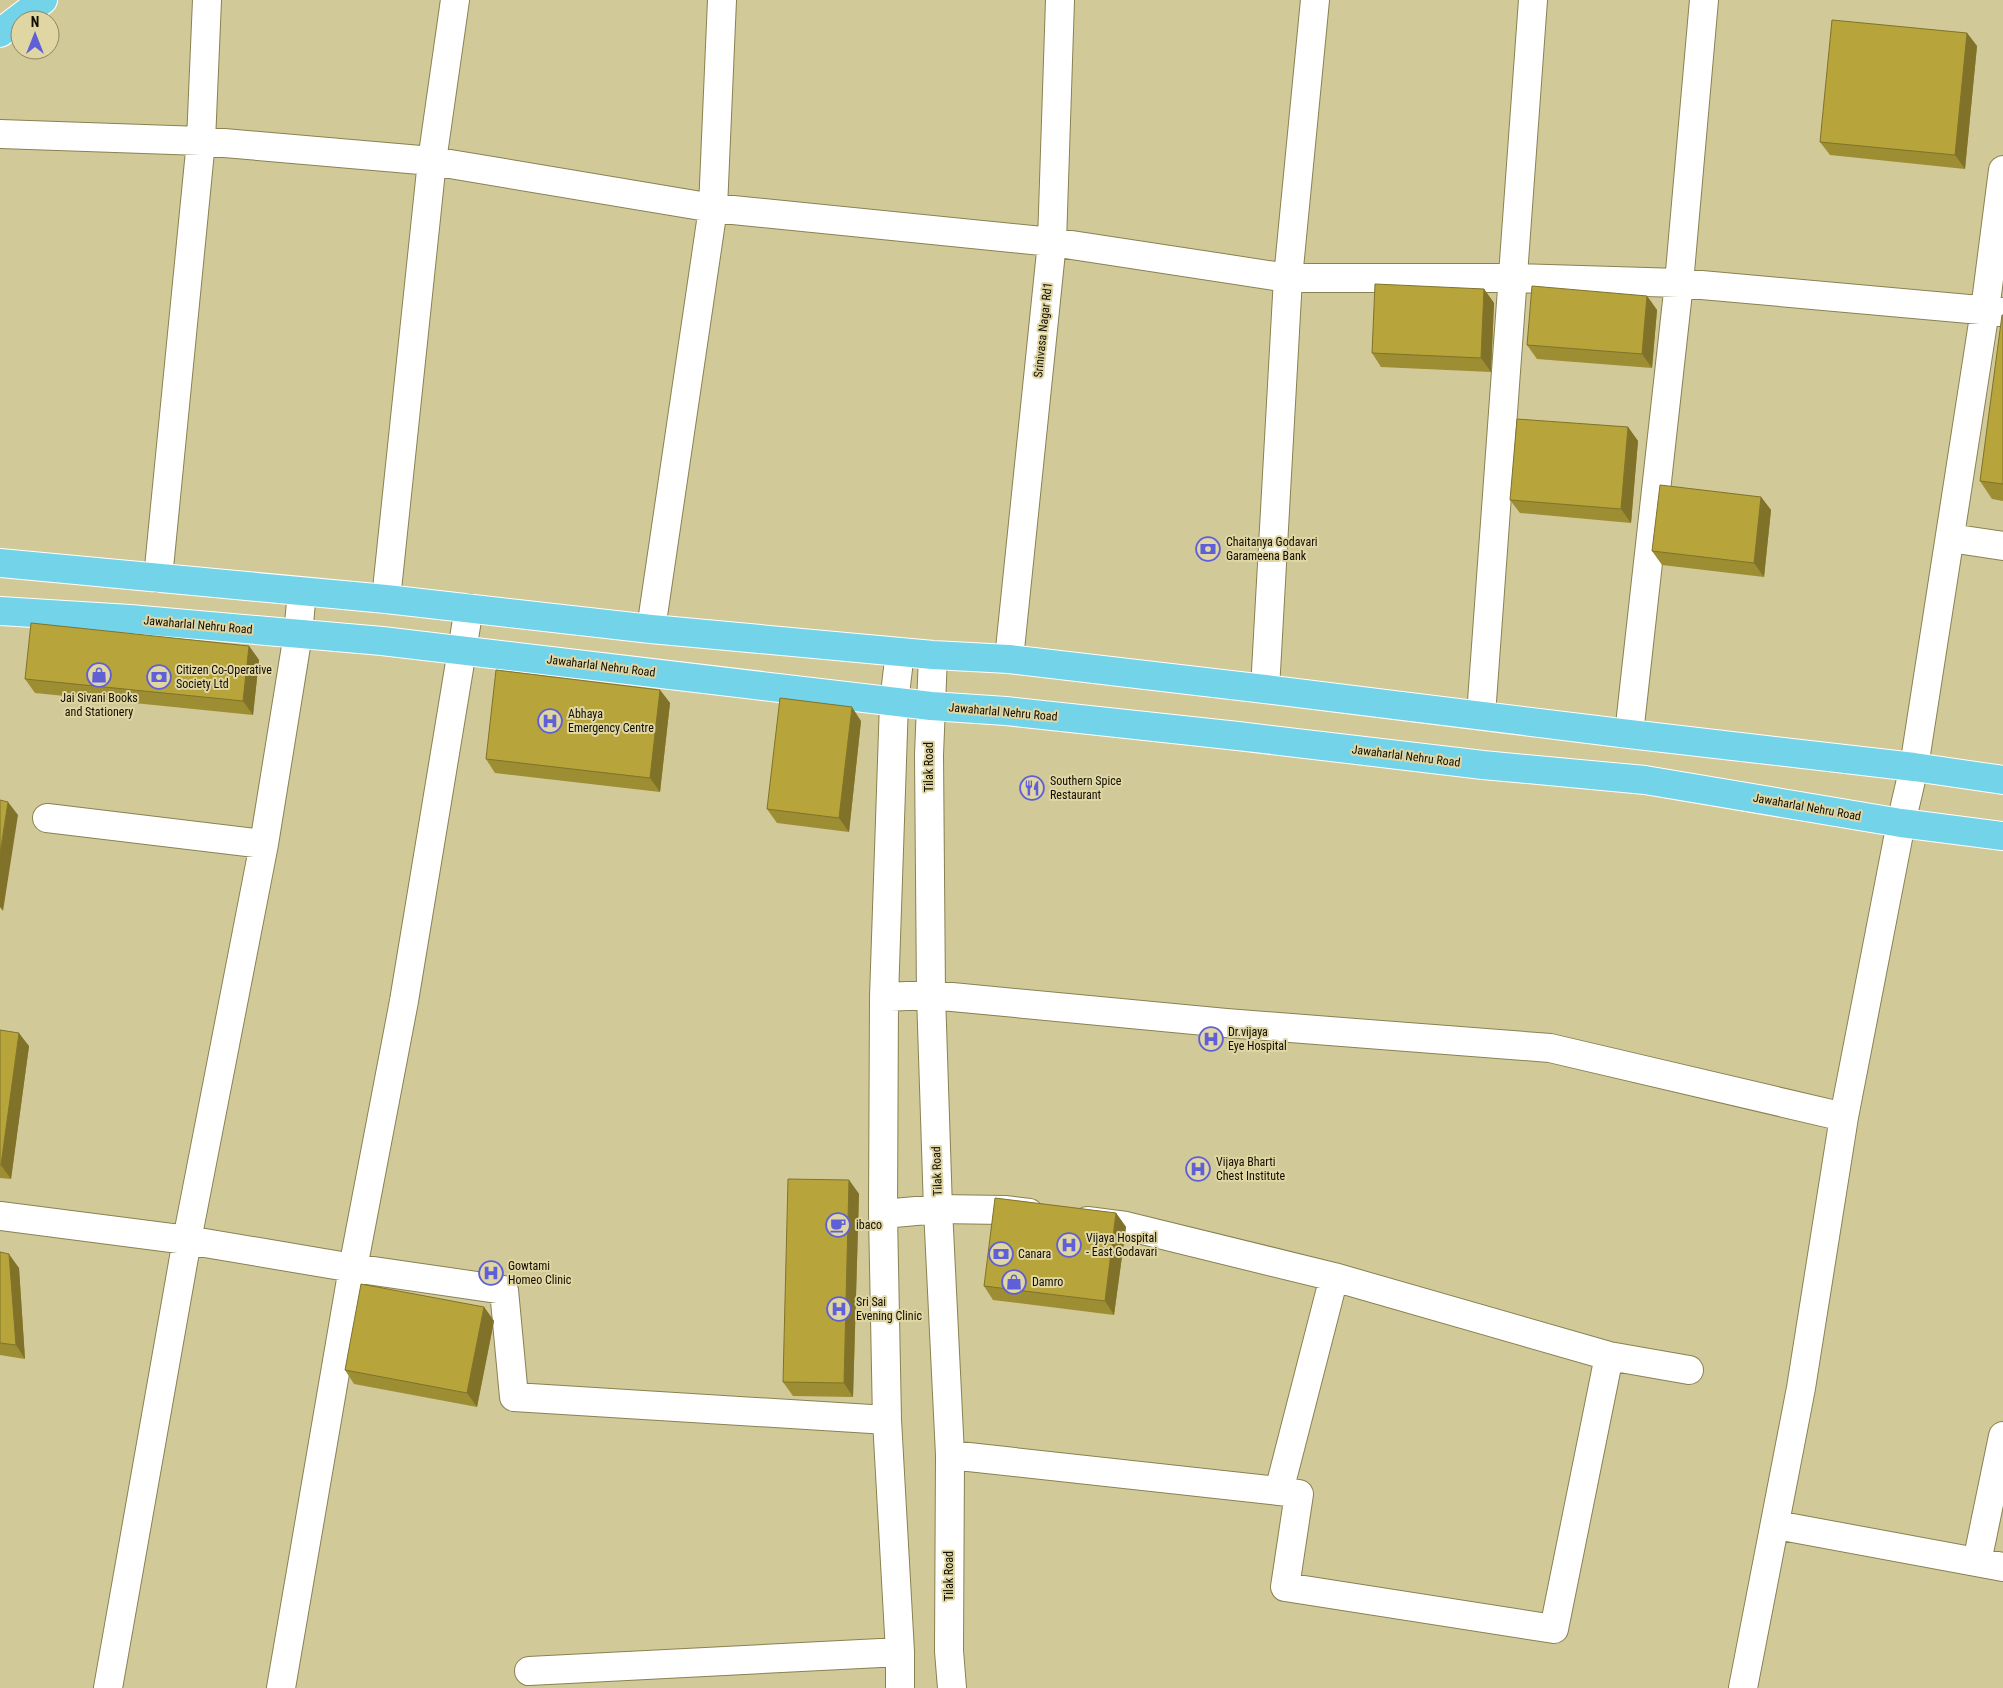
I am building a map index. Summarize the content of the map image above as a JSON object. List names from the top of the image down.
{
  "streets": {
    "main road": ["Jawaharlal Nehru Road"],
    "street": ["Srinivasa Nagar Rd1", "Tilak Road"]
  },
  "crossings": [
    ["Jawaharlal Nehru Road", "Tilak Road"]
  ],
  "places": {
    "bank": ["Chaitanya Godavari Garameena Bank", "Citizen Co-Operative Society Ltd", "Canara"],
    "shop": ["Jai Sivani Books and Stationery", "Damro"],
    "hospital": [
      "Abhaya Emergency Centre",
      "Dr.vijaya Eye Hospital",
      "Vijaya Bharti Chest Institute",
      "Vijaya Hospital - East Godavari",
      "Gowtami Homeo Clinic",
      "Sri Sai Evening Clinic"
    ],
    "restaurant": ["Southern Spice Restaurant"],
    "cafe": ["ibaco"]
  },
  "north": "top"
}
